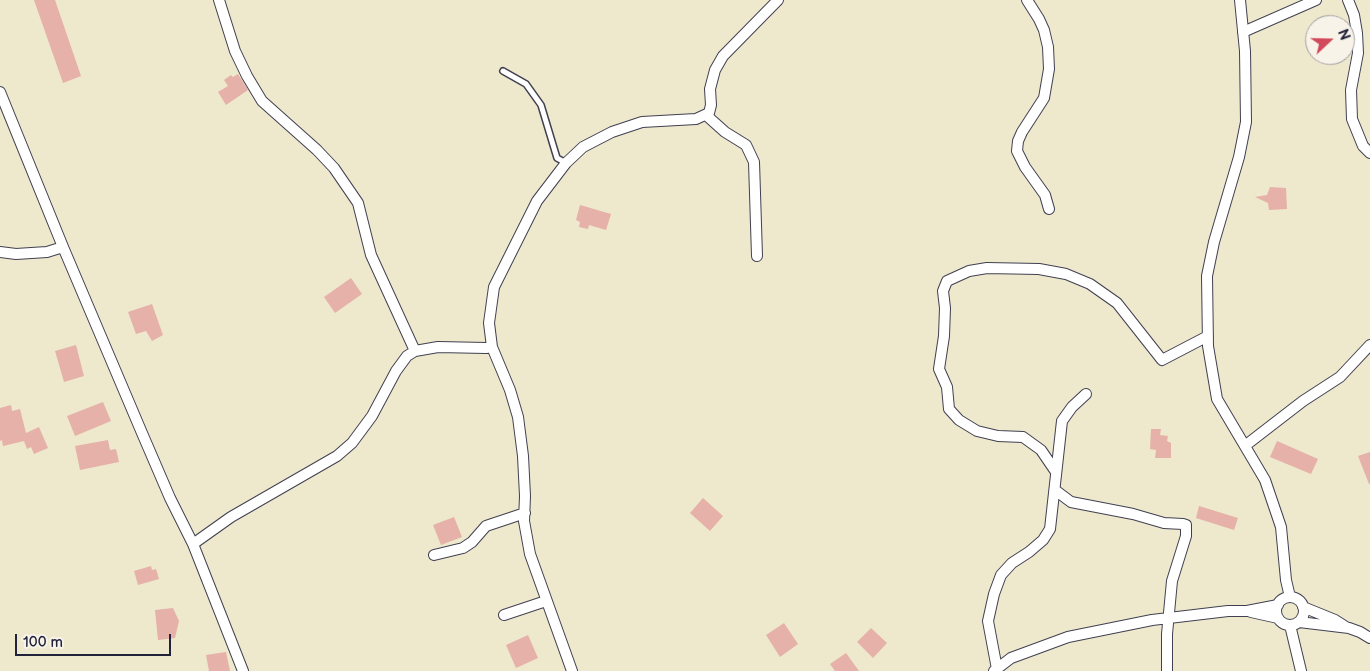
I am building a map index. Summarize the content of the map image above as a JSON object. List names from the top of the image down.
{
  "scale_bar": "100 m",
  "north": "right"
}
